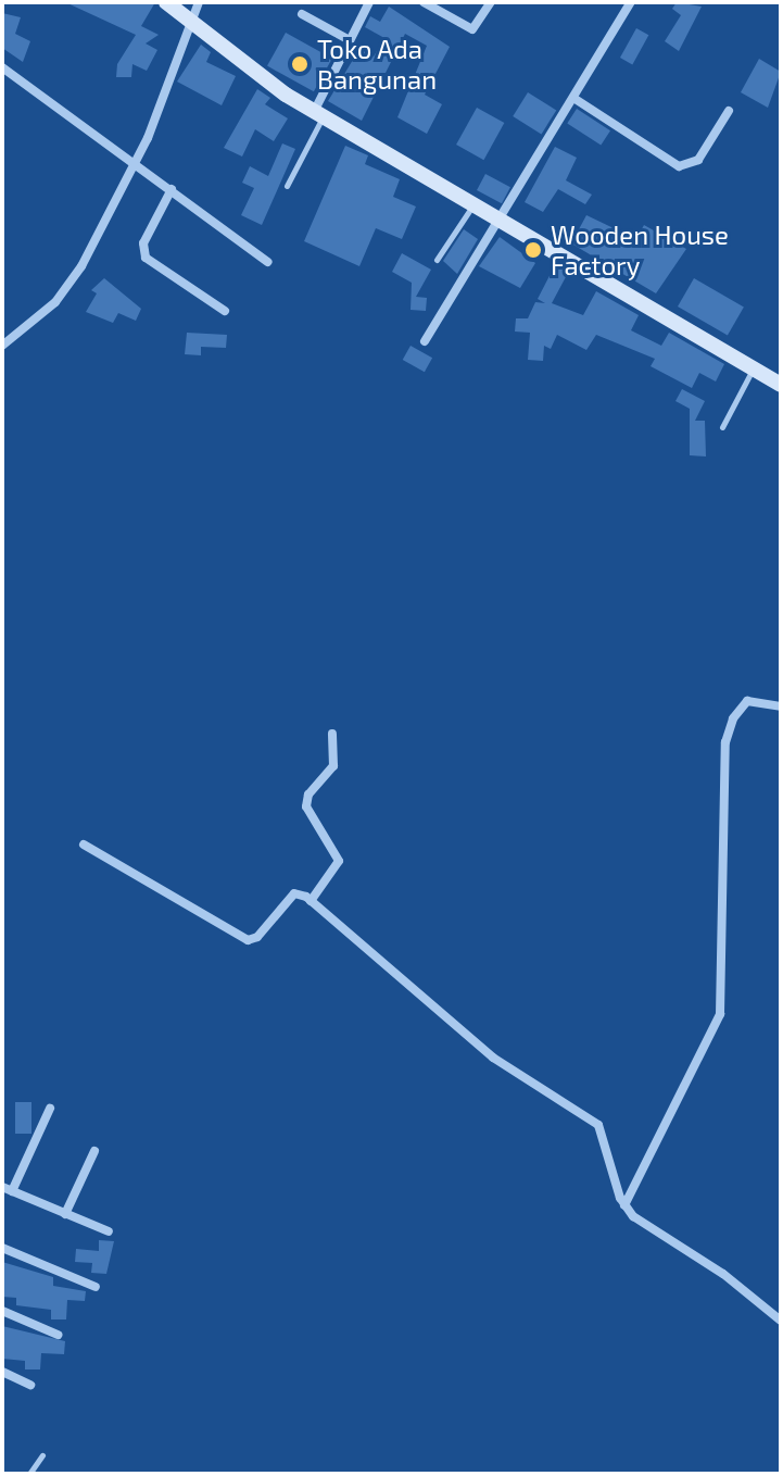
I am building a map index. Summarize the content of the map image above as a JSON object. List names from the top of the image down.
{
  "places": ["Toko Ada Bangunan", "Wooden House Factory"]
}
